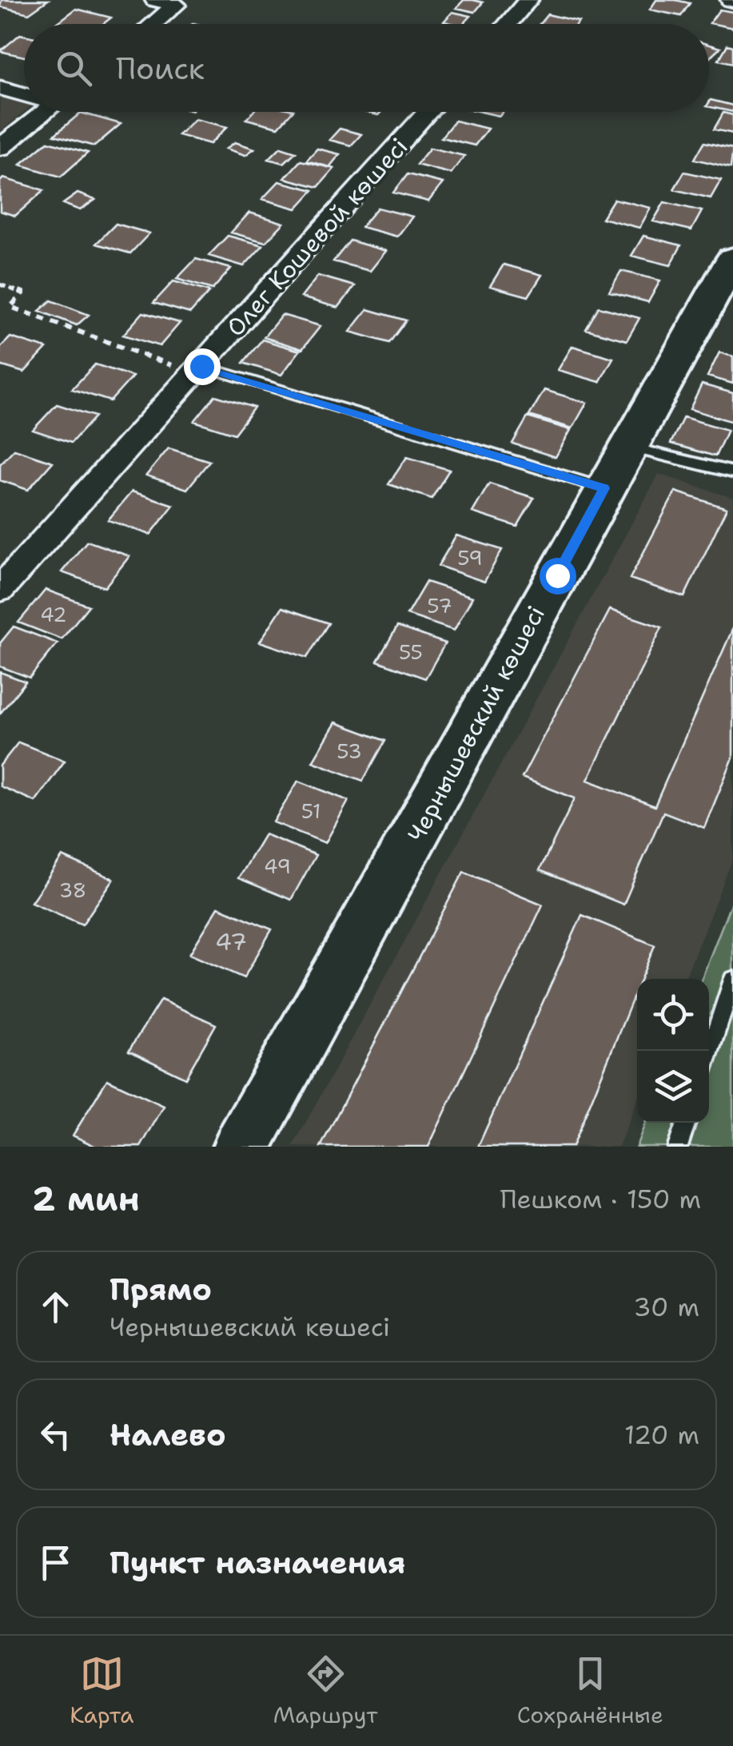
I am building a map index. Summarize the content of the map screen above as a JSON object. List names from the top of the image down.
{
  "streets": {
    "street": ["Олег Кошевой көшесі", "Чернышевский көшесі"]
  },
  "house_numbers": [
    "59",
    "57",
    "42",
    "55",
    "53",
    "51",
    "49",
    "38",
    "47"
  ],
  "page": {
    "search": "Поиск",
    "heading": ["2 мин", "Пешком · 150 m"],
    "list": [
      ["Прямо", "Чернышевский көшесі", "30 m"],
      ["Налево", "120 m"],
      "Пункт назначения"
    ],
    "nav": ["Карта", "Маршрут", "Сохранённые"]
  }
}
